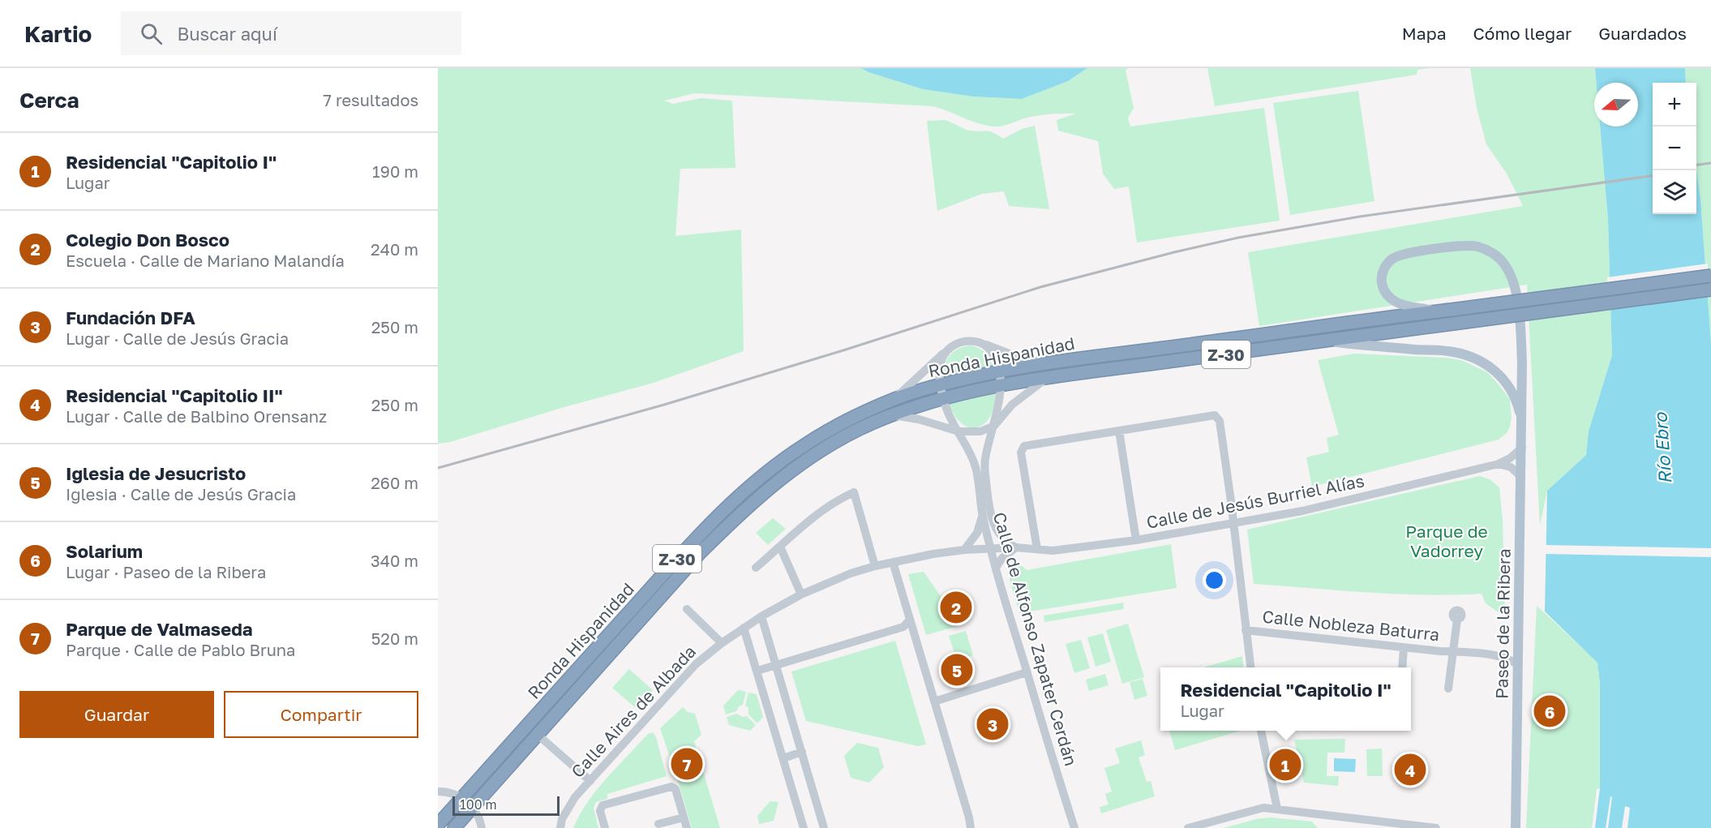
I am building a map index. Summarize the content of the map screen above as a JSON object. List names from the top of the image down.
{
  "streets": {
    "highway": ["Z-30", "Ronda Hispanidad"],
    "main road": ["Paseo de la Ribera"],
    "street": [
      "Calle de Jesús Burriel Alías",
      "Calle Nobleza Baturra",
      "Calle de Alfonso Zapater Cerdán",
      "Calle Aires de Albada"
    ]
  },
  "crossings": [
    ["Ronda Hispanidad", "Paseo de la Ribera"],
    ["Ronda Hispanidad", "Calle de Alfonso Zapater Cerdán"],
    ["Calle de Jesús Burriel Alías", "Paseo de la Ribera"],
    ["Calle de Jesús Burriel Alías", "Calle de Alfonso Zapater Cerdán"],
    ["Calle de Jesús Burriel Alías", "Calle Aires de Albada"],
    ["Paseo de la Ribera", "Calle Nobleza Baturra"],
    ["Calle de Alfonso Zapater Cerdán", "Calle Aires de Albada"]
  ],
  "water": ["Río Ebro"],
  "parks": ["Parque de Vadorrey"],
  "scale_bar": "100 m",
  "north": "left",
  "page": {
    "header": "Kartio",
    "search": "Buscar aquí",
    "nav": ["Mapa", "Cómo llegar", "Guardados"],
    "heading": ["Cerca", "7 resultados"],
    "map_buttons": ["+", "−"],
    "list": [
      {
        "mark": "1",
        "name": "Residencial \"Capitolio I\"",
        "note": "Lugar",
        "value": "190 m"
      },
      {
        "mark": "2",
        "name": "Colegio Don Bosco",
        "note": "Escuela · Calle de Mariano Malandía",
        "value": "240 m"
      },
      {
        "mark": "3",
        "name": "Fundación DFA",
        "note": "Lugar · Calle de Jesús Gracia",
        "value": "250 m"
      },
      {
        "mark": "4",
        "name": "Residencial \"Capitolio II\"",
        "note": "Lugar · Calle de Balbino Orensanz",
        "value": "250 m"
      },
      {
        "mark": "5",
        "name": "Iglesia de Jesucristo",
        "note": "Iglesia · Calle de Jesús Gracia",
        "value": "260 m"
      },
      {
        "mark": "6",
        "name": "Solarium",
        "note": "Lugar · Paseo de la Ribera",
        "value": "340 m"
      },
      {
        "mark": "7",
        "name": "Parque de Valmaseda",
        "note": "Parque · Calle de Pablo Bruna",
        "value": "520 m"
      }
    ],
    "pins": [
      "2",
      "5",
      "6",
      "3",
      "7",
      "1",
      "4"
    ],
    "popup": ["Residencial \"Capitolio I\"", "Lugar"],
    "buttons": ["Guardar", "Compartir"],
    "scale": "100 m"
  }
}
